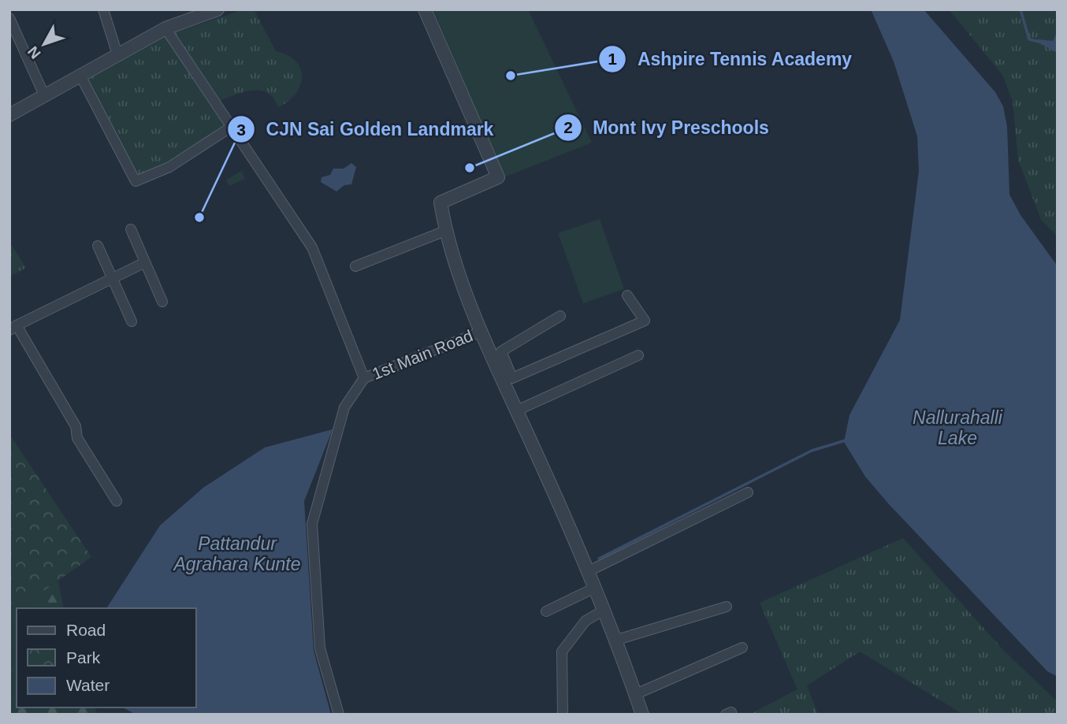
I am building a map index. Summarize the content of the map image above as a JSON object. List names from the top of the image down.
{
  "streets": {
    "street": ["1st Main Road"]
  },
  "water": ["Nallurahalli Lake", "Pattandur Agrahara Kunte"],
  "places": ["Ashpire Tennis Academy", "Mont Ivy Preschools", "CJN Sai Golden Landmark"],
  "legend": ["Road", "Park", "Water"],
  "north": "bottom left"
}
